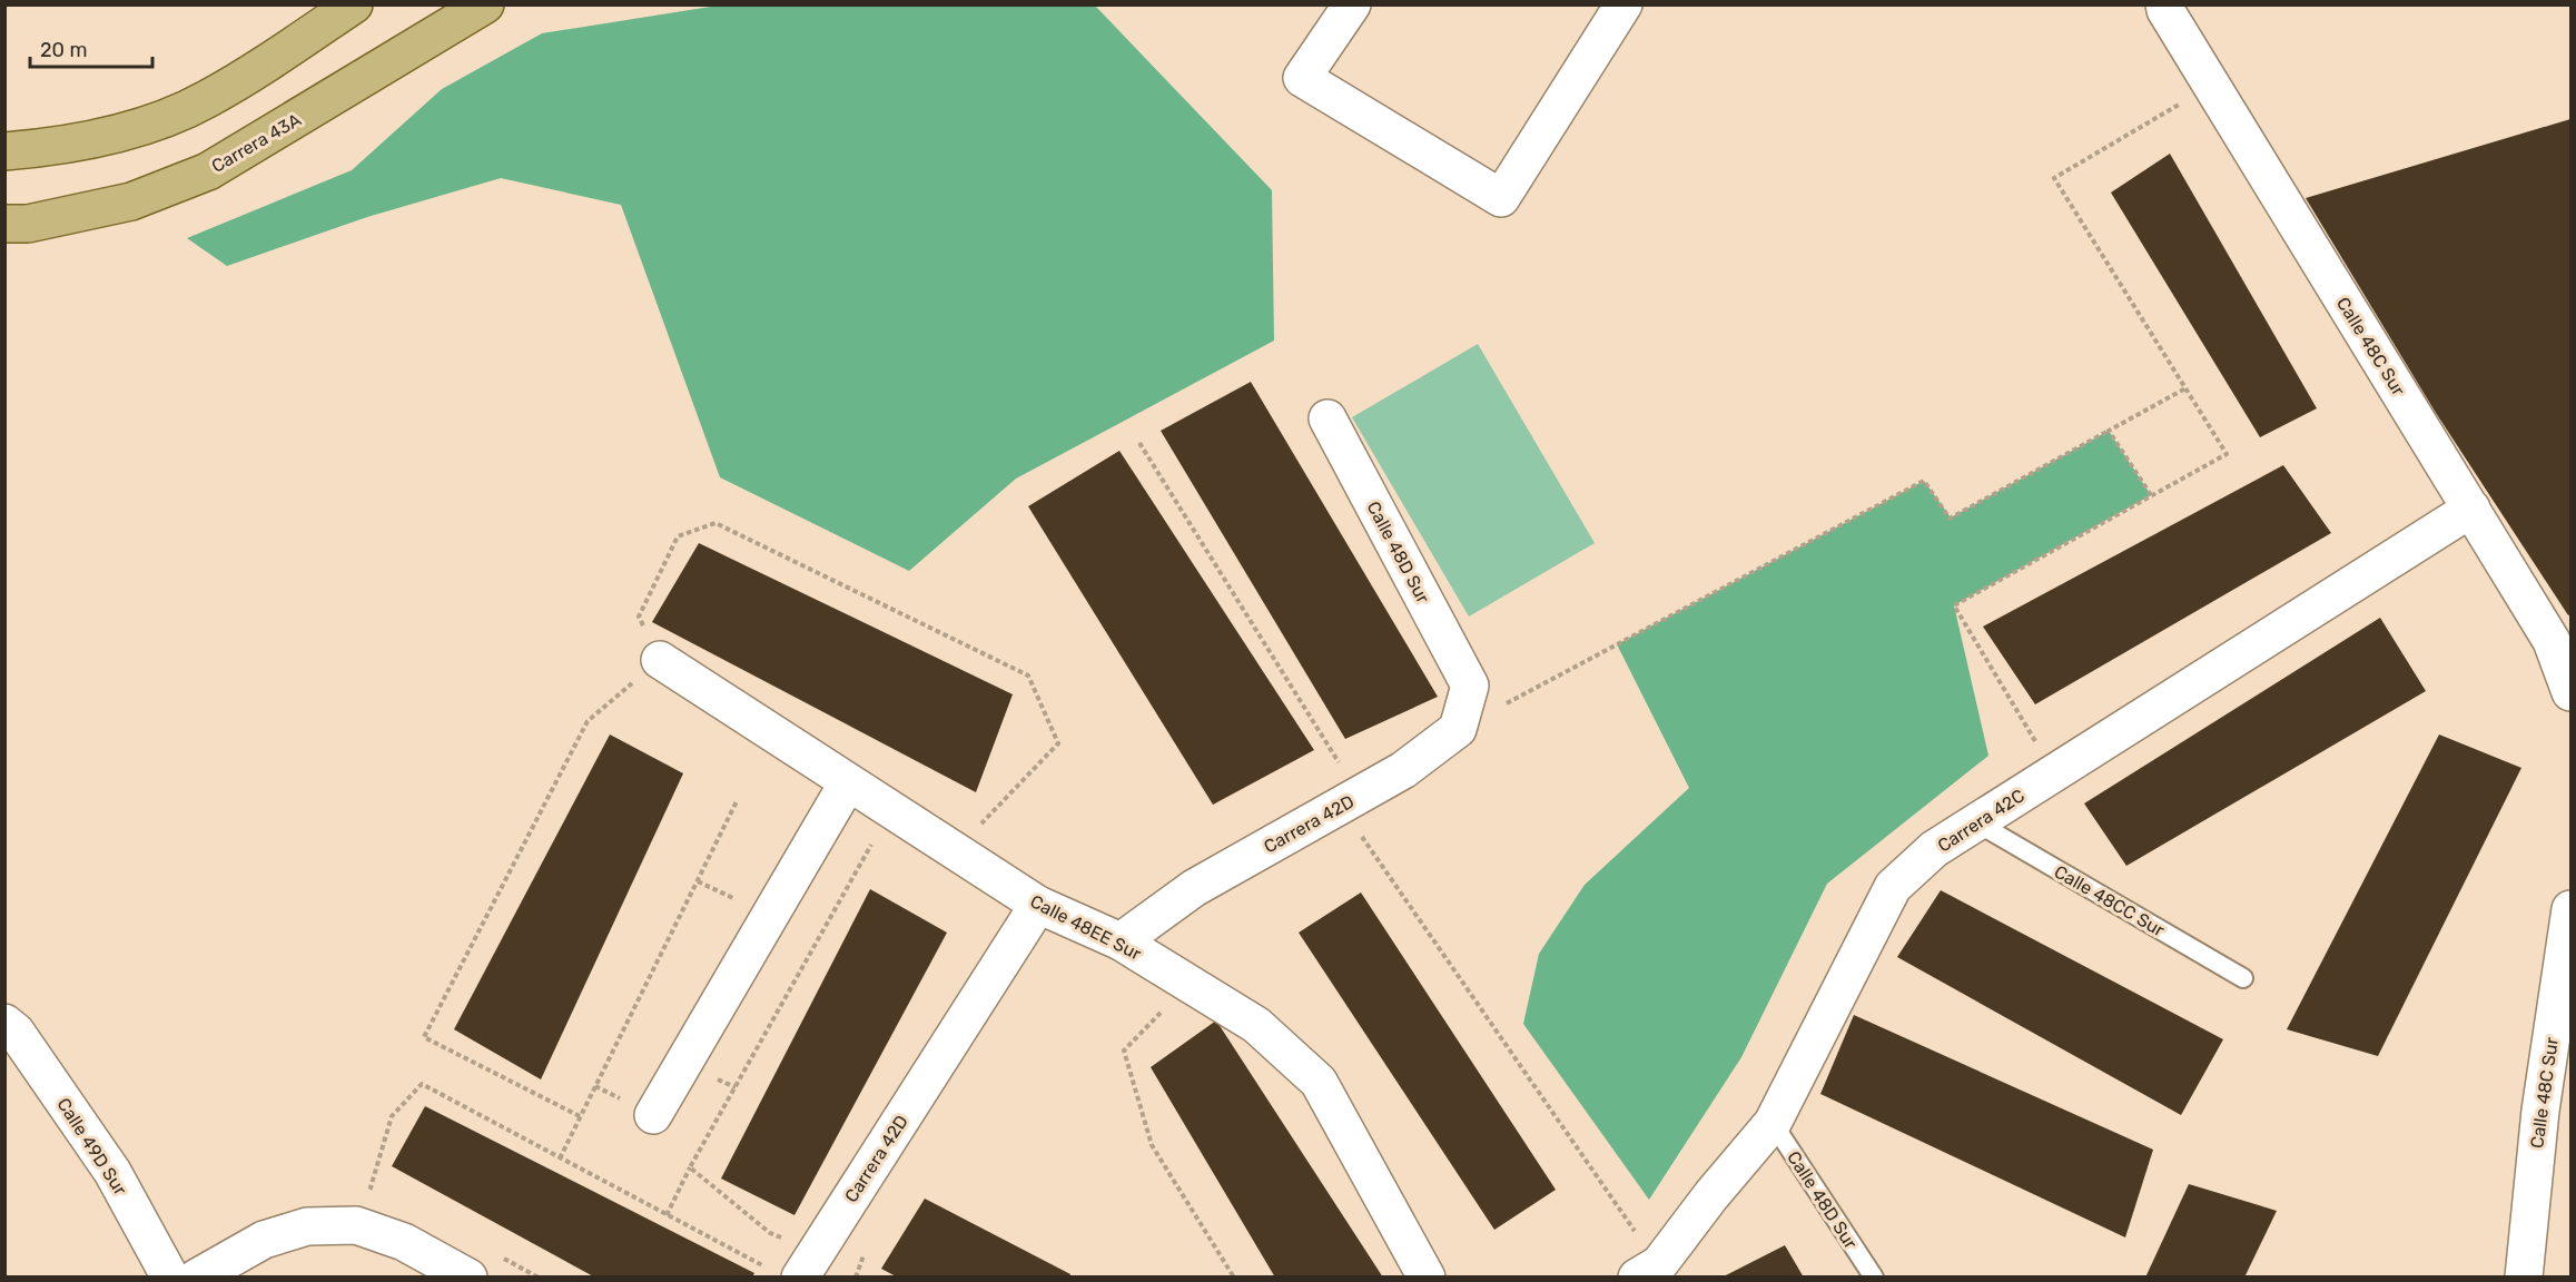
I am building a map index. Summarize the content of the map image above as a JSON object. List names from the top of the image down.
{
  "streets": {
    "main road": ["Carrera 43A"],
    "street": [
      "Calle 48C Sur",
      "Calle 48D Sur",
      "Carrera 42C",
      "Carrera 42D",
      "Calle 48EE Sur",
      "Calle 49D Sur"
    ],
    "lane": ["Calle 48CC Sur"]
  },
  "crossings": [
    ["Calle 48C Sur", "Carrera 42C"],
    ["Calle 48D Sur", "Carrera 42C"],
    ["Calle 48D Sur", "Carrera 42D"],
    ["Carrera 42C", "Calle 48CC Sur"],
    ["Carrera 42D", "Calle 48EE Sur"]
  ],
  "scale_bar": "20 m"
}
